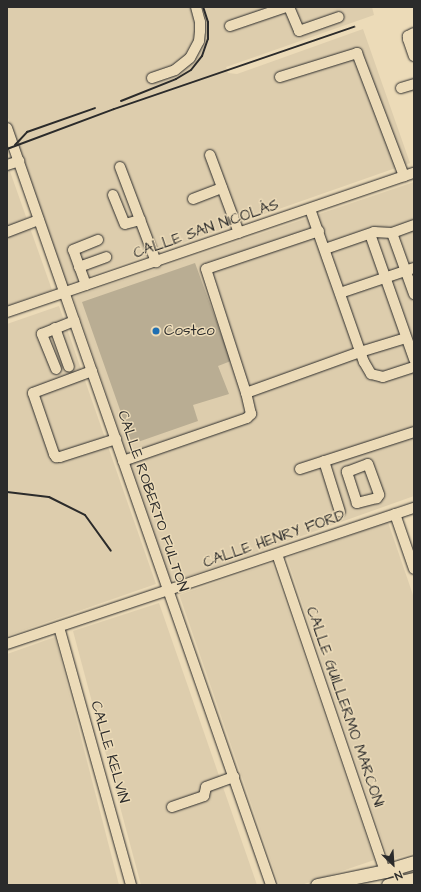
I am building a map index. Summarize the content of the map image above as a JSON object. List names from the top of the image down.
{
  "streets": {
    "street": [
      "CALLE SAN NICOLÁS",
      "CALLE ROBERTO FULTON",
      "CALLE HENRY FORD",
      "CALLE GUILLERMO MARCONI",
      "CALLE KELVIN"
    ]
  },
  "crossings": [
    ["CALLE SAN NICOLÁS", "CALLE ROBERTO FULTON"],
    ["CALLE ROBERTO FULTON", "CALLE HENRY FORD"],
    ["CALLE HENRY FORD", "CALLE GUILLERMO MARCONI"],
    ["CALLE HENRY FORD", "CALLE KELVIN"]
  ],
  "places": ["Costco"],
  "north": "bottom right"
}
